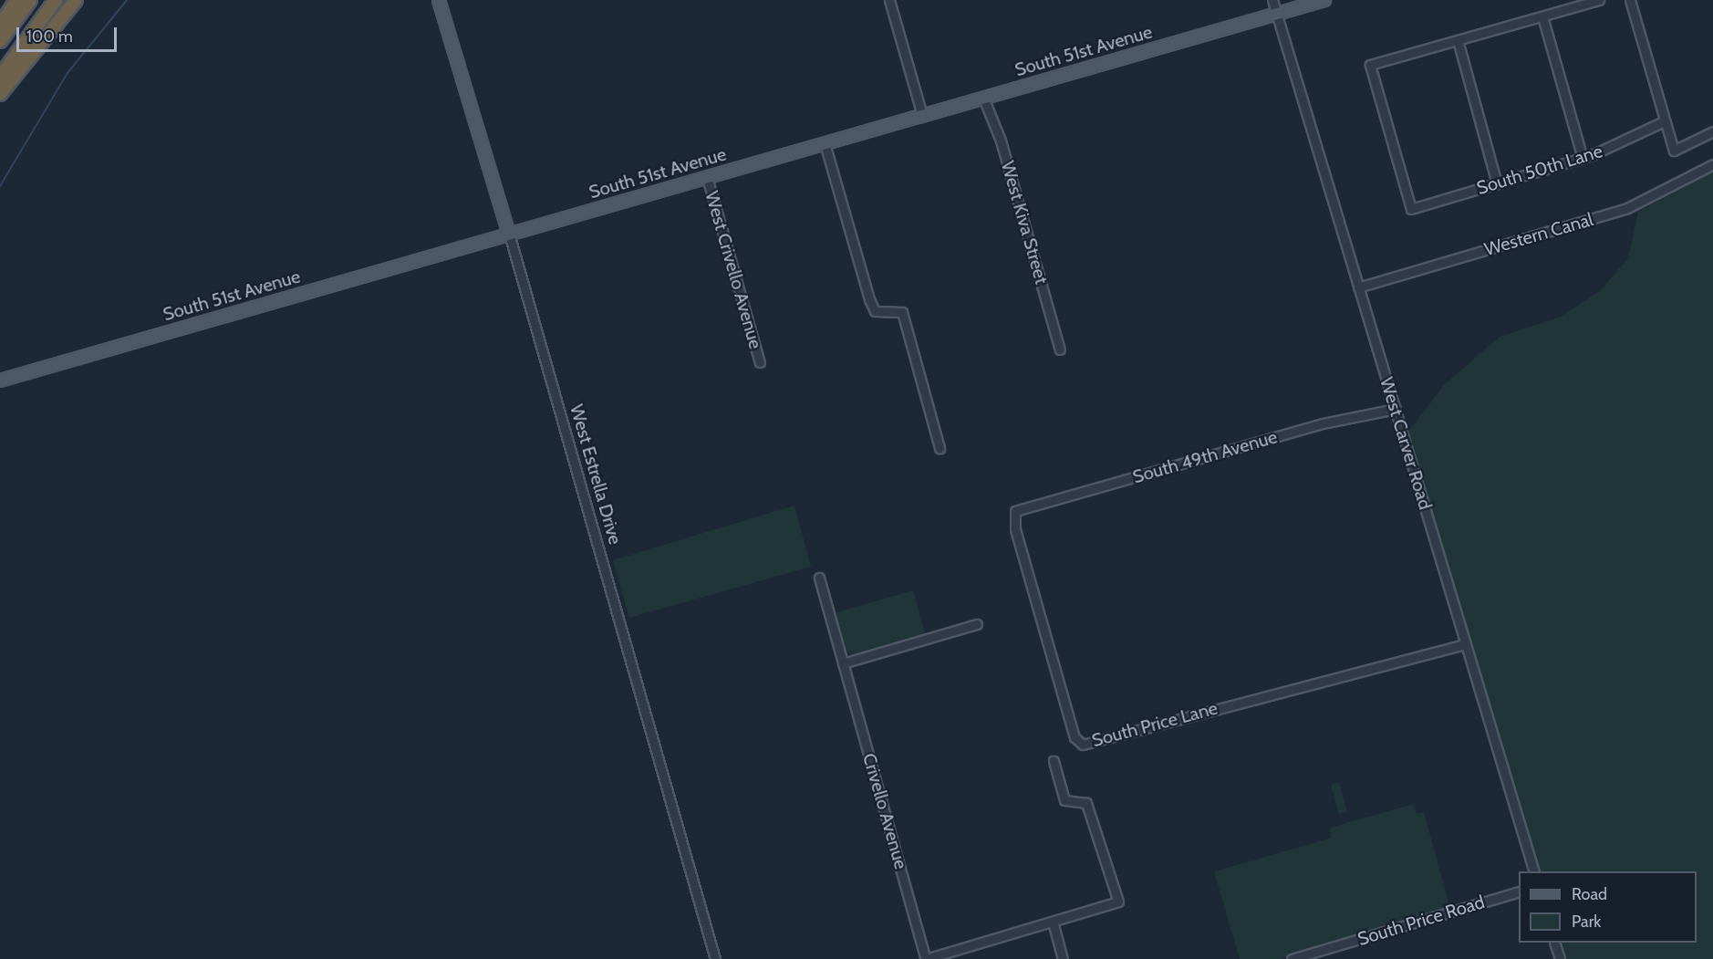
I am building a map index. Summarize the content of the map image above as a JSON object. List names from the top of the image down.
{
  "streets": {
    "main road": ["South 51st Avenue", "West Estrella Drive"],
    "street": [
      "South 50th Lane",
      "West Kiva Street",
      "Western Canal",
      "West Crivello Avenue",
      "West Carver Road",
      "South 49th Avenue",
      "South Price Lane",
      "Crivello Avenue",
      "South Price Road"
    ]
  },
  "crossings": [
    ["South 51st Avenue", "West Kiva Street"],
    ["South 51st Avenue", "West Crivello Avenue"],
    ["South 51st Avenue", "West Carver Road"],
    ["South 51st Avenue", "West Estrella Drive"],
    ["Western Canal", "West Carver Road"],
    ["West Carver Road", "South 49th Avenue"],
    ["West Carver Road", "South Price Lane"],
    ["South 49th Avenue", "South Price Lane"]
  ],
  "legend": ["Road", "Park"],
  "scale_bar": "100 m"
}
